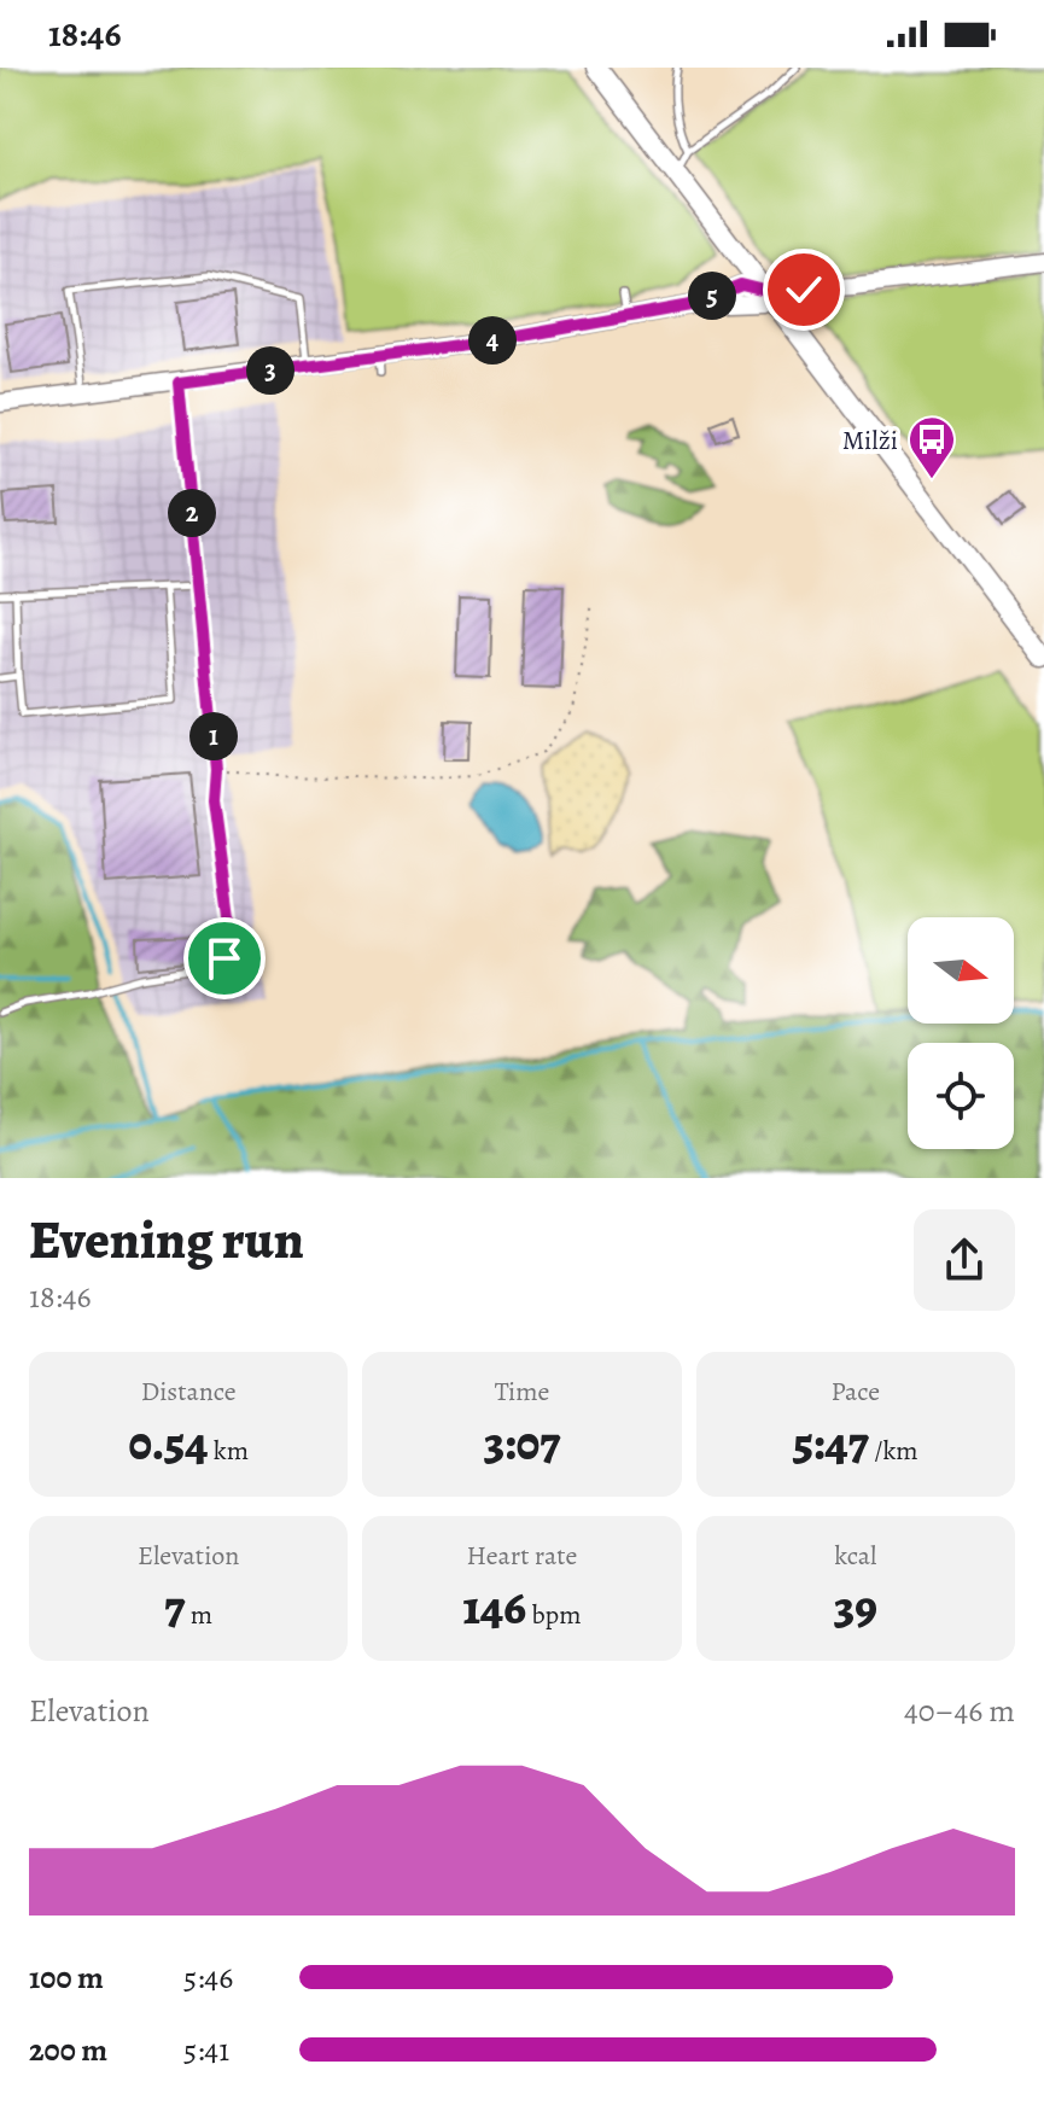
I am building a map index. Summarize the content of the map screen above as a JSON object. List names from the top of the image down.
{
  "places": {
    "bus stop": ["Milži"]
  },
  "north": "right",
  "page": {
    "status": "18:46",
    "pins": [
      "5",
      "4",
      "3",
      "2",
      "1"
    ],
    "heading": ["Evening run", "18:46"],
    "stats": [
      ["Distance", "0.54 km"],
      ["Time", "3:07"],
      ["Pace", "5:47 /km"],
      ["Elevation", "7 m"],
      ["Heart rate", "146 bpm"],
      ["kcal", "39"]
    ],
    "chart": ["Elevation", "40–46 m"],
    "list": [
      {
        "name": "100 m",
        "note": "5:46"
      },
      {
        "name": "200 m",
        "note": "5:41"
      }
    ]
  }
}
